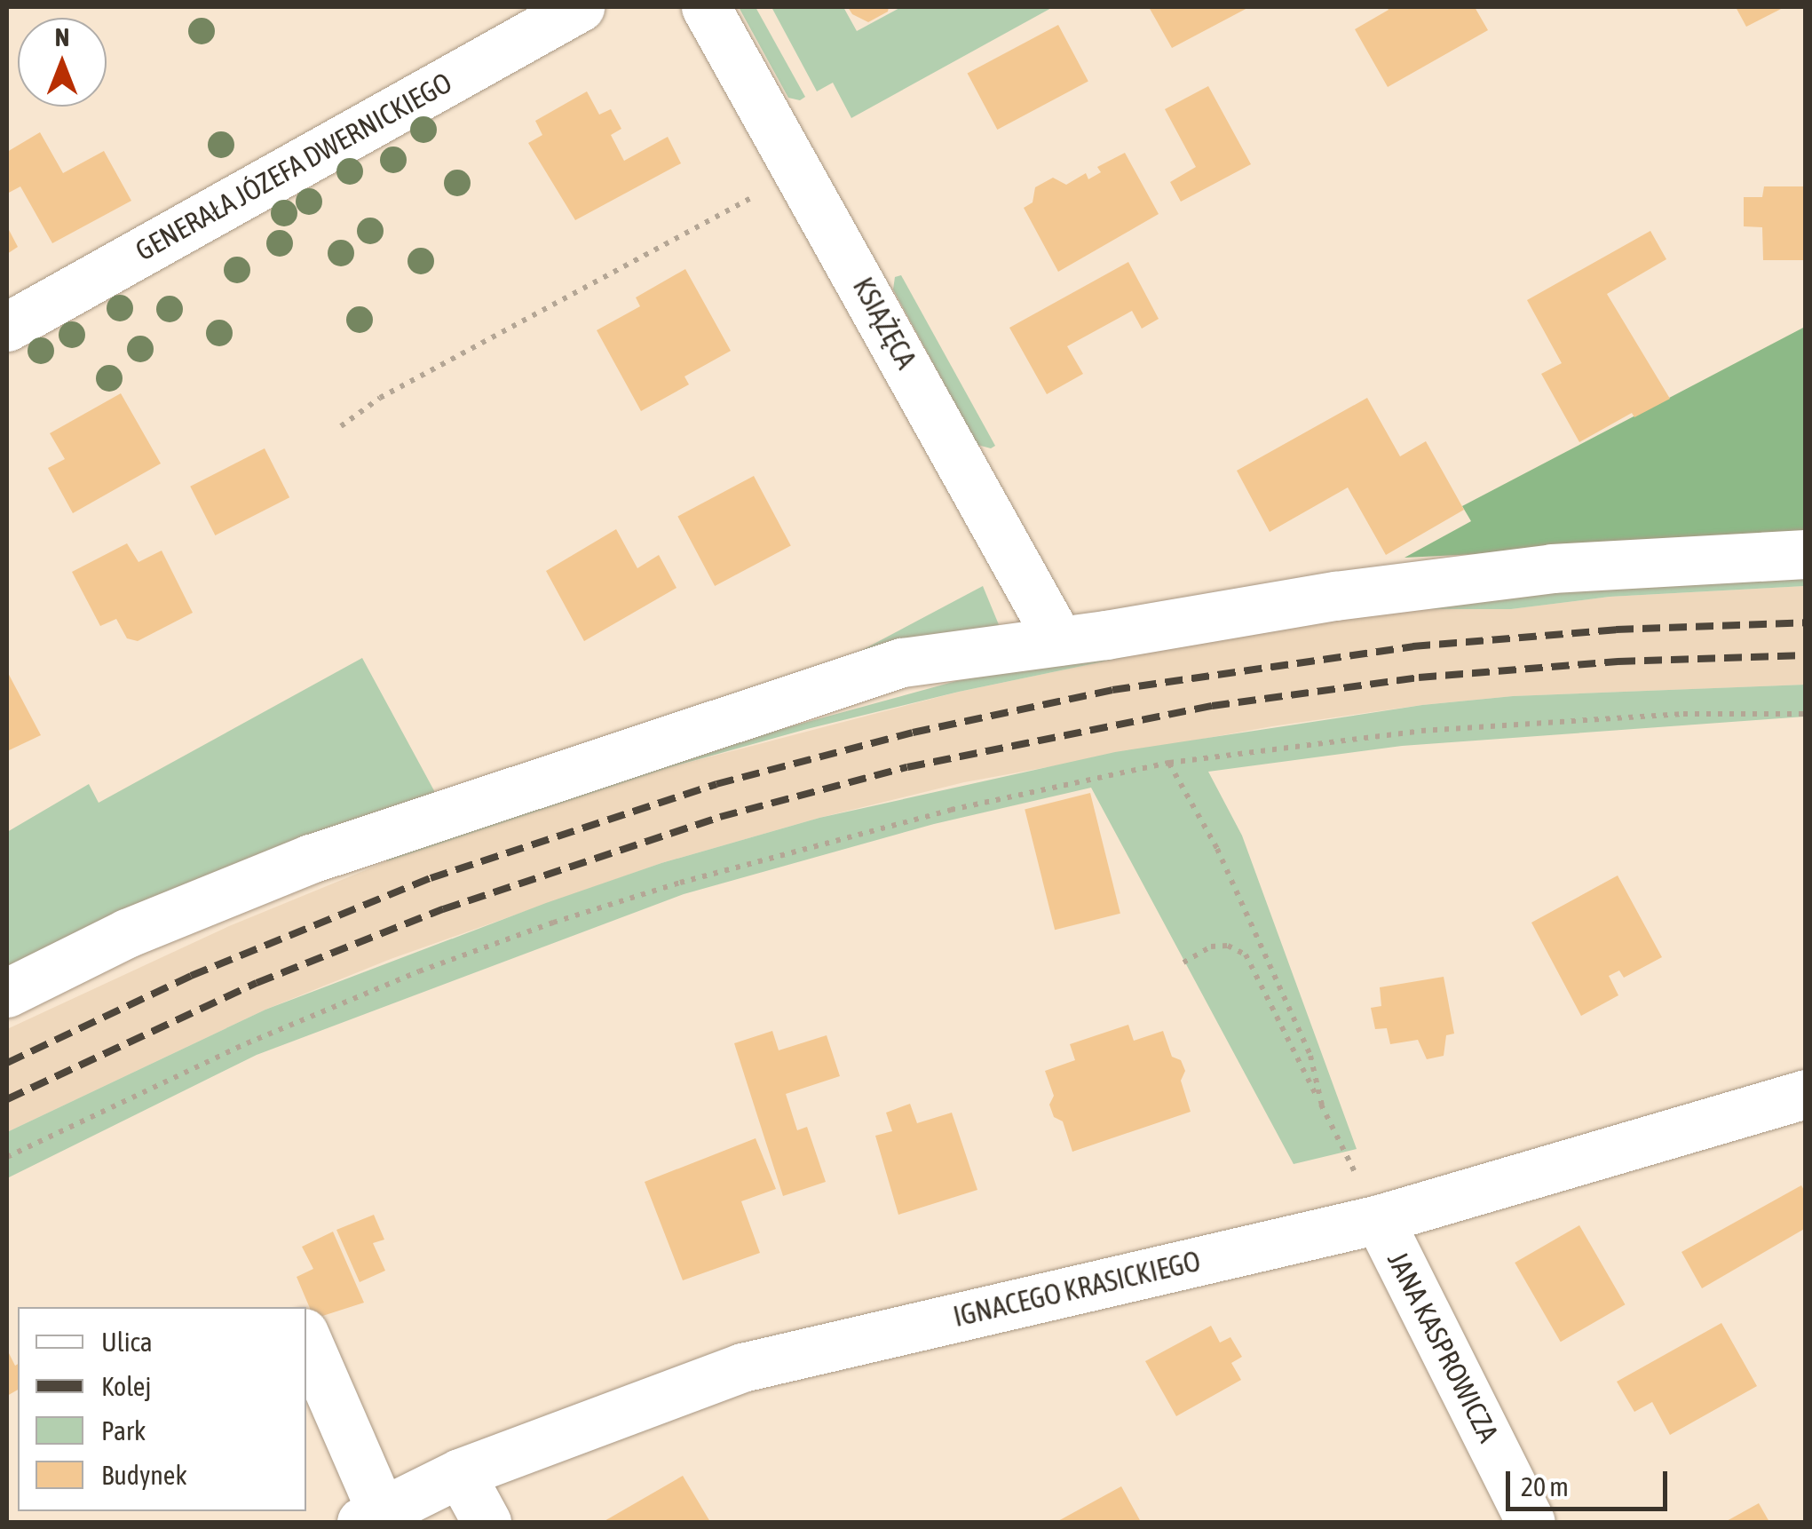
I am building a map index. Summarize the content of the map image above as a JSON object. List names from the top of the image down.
{
  "streets": {
    "street": [
      "GENERAŁA JÓZEFA DWERNICKIEGO",
      "KSIĄŻĘCA",
      "IGNACEGO KRASICKIEGO",
      "JANA KASPROWICZA"
    ]
  },
  "crossings": [
    ["IGNACEGO KRASICKIEGO", "JANA KASPROWICZA"]
  ],
  "legend": [
    "Ulica",
    "Kolej",
    "Park",
    "Budynek"
  ],
  "scale_bar": "20 m",
  "north": "top"
}
